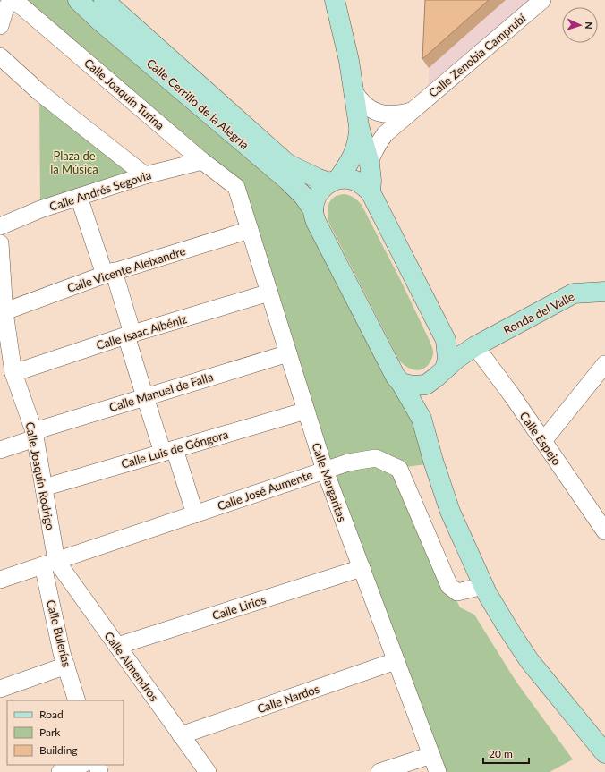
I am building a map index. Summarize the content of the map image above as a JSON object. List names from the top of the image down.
{
  "streets": {
    "street": [
      "Calle Zenobia Camprubí",
      "Calle Joaquín Turina",
      "Calle Cerrillo de la Alegría",
      "Calle Andrés Segovia",
      "Calle Vicente Aleixandre",
      "Ronda del Valle",
      "Calle Isaac Albéniz",
      "Calle Manuel de Falla",
      "Calle Espejo",
      "Calle Luis de Góngora",
      "Calle Joaquín Rodrigo",
      "Calle Margaritas",
      "Calle José Aumente",
      "Calle Lirios",
      "Calle Bulerías",
      "Calle Almendros",
      "Calle Nardos"
    ]
  },
  "crossings": [
    ["Calle Joaquín Turina", "Calle Andrés Segovia"],
    ["Calle Joaquín Turina", "Calle Margaritas"],
    ["Calle Cerrillo de la Alegría", "Calle José Aumente"],
    ["Calle Vicente Aleixandre", "Calle Joaquín Rodrigo"],
    ["Calle Vicente Aleixandre", "Calle Margaritas"],
    ["Ronda del Valle", "Calle Espejo"],
    ["Calle Isaac Albéniz", "Calle Joaquín Rodrigo"],
    ["Calle Isaac Albéniz", "Calle Margaritas"],
    ["Calle Manuel de Falla", "Calle Joaquín Rodrigo"],
    ["Calle Manuel de Falla", "Calle Margaritas"],
    ["Calle Luis de Góngora", "Calle Joaquín Rodrigo"],
    ["Calle Luis de Góngora", "Calle Margaritas"],
    ["Calle Joaquín Rodrigo", "Calle José Aumente"],
    ["Calle Joaquín Rodrigo", "Calle Bulerías"],
    ["Calle Joaquín Rodrigo", "Calle Almendros"],
    ["Calle Margaritas", "Calle José Aumente"],
    ["Calle Margaritas", "Calle Lirios"],
    ["Calle Margaritas", "Calle Nardos"],
    ["Calle José Aumente", "Calle Bulerías"],
    ["Calle José Aumente", "Calle Almendros"],
    ["Calle Lirios", "Calle Almendros"],
    ["Calle Bulerías", "Calle Almendros"],
    ["Calle Almendros", "Calle Nardos"]
  ],
  "parks": ["Plaza de la Música"],
  "legend": ["Road", "Park", "Building"],
  "scale_bar": "20 m",
  "north": "right"
}
